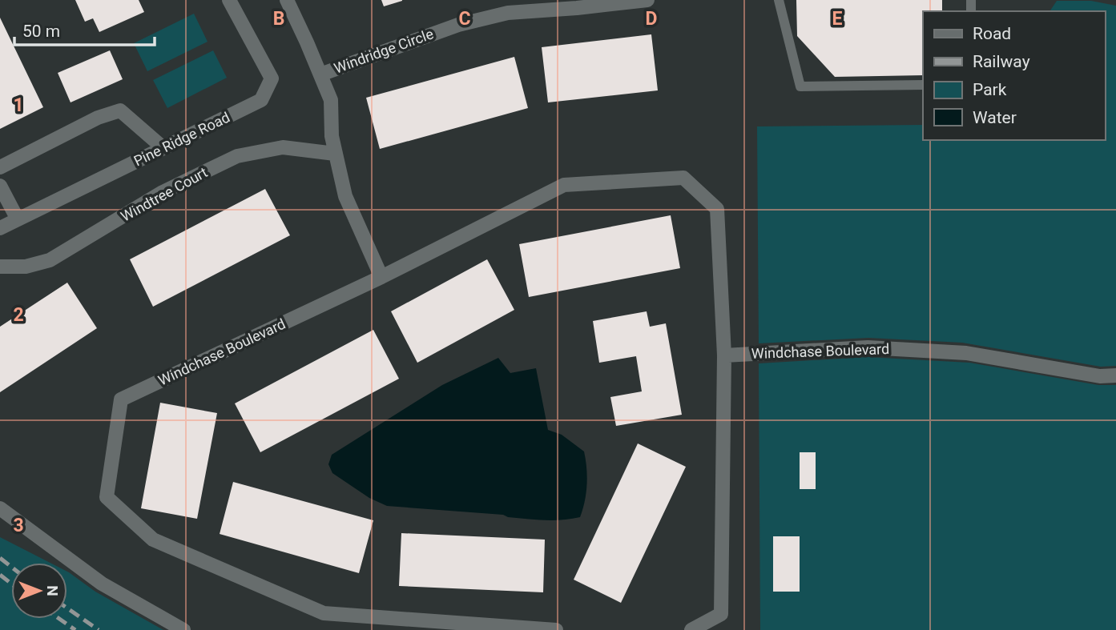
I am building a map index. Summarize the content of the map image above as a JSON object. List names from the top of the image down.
{
  "streets": {
    "street": [
      "Windridge Circle",
      "Pine Ridge Road",
      "Windtree Court",
      "Windchase Boulevard"
    ]
  },
  "crossings": [
    ["Windridge Circle", "Windtree Court"],
    ["Windridge Circle", "Windchase Boulevard"]
  ],
  "legend": [
    "Road",
    "Railway",
    "Park",
    "Water"
  ],
  "scale_bar": "50 m",
  "north": "right",
  "grid": {
    "columns": [
      "B",
      "C",
      "D",
      "E"
    ],
    "rows": ["1", "2", "3"]
  }
}
